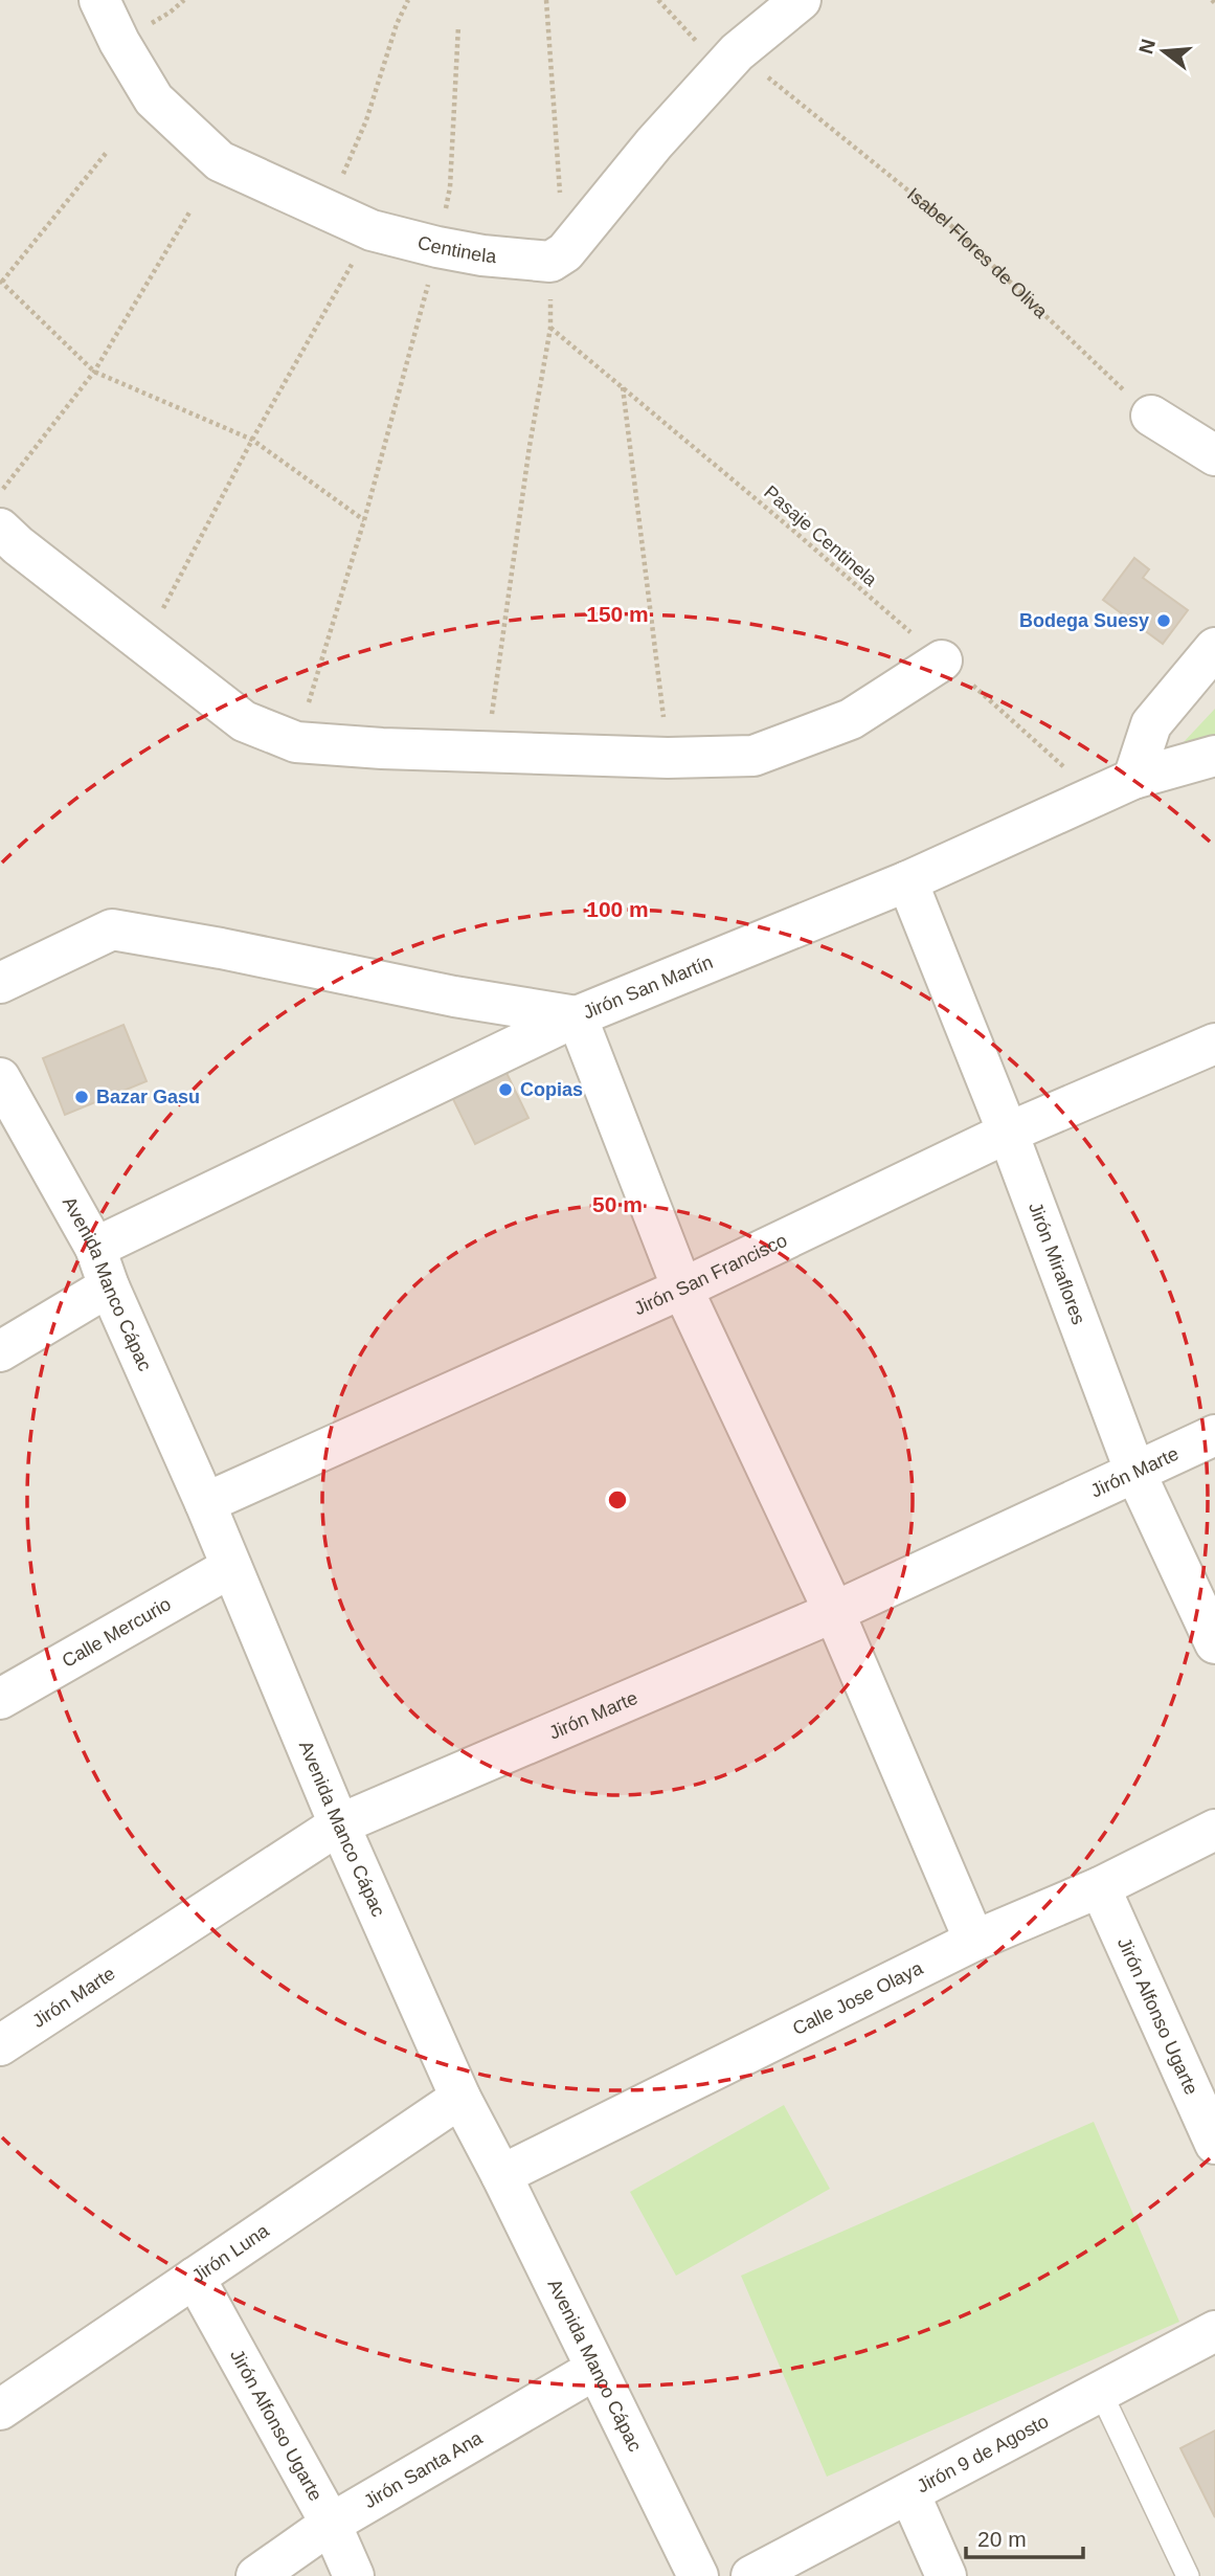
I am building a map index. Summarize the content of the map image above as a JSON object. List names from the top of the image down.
{
  "streets": {
    "street": [
      "Centinela",
      "Jirón San Martín",
      "Jirón Miraflores",
      "Jirón San Francisco",
      "Avenida Manco Cápac",
      "Jirón Marte",
      "Calle Mercurio",
      "Calle Jose Olaya",
      "Jirón Alfonso Ugarte",
      "Jirón Luna",
      "Jirón 9 de Agosto",
      "Jirón Santa Ana"
    ],
    "path": ["Isabel Flores de Oliva", "Pasaje Centinela"]
  },
  "crossings": [
    ["Jirón San Martín", "Jirón Miraflores"],
    ["Jirón San Martín", "Avenida Manco Cápac"],
    ["Jirón Miraflores", "Jirón San Francisco"],
    ["Jirón Miraflores", "Jirón Marte"],
    ["Jirón San Francisco", "Avenida Manco Cápac"],
    ["Avenida Manco Cápac", "Jirón Marte"],
    ["Avenida Manco Cápac", "Calle Mercurio"],
    ["Avenida Manco Cápac", "Calle Jose Olaya"],
    ["Avenida Manco Cápac", "Jirón Luna"],
    ["Avenida Manco Cápac", "Jirón Santa Ana"],
    ["Calle Jose Olaya", "Jirón Alfonso Ugarte"],
    ["Jirón Alfonso Ugarte", "Jirón Luna"],
    ["Jirón Alfonso Ugarte", "Jirón Santa Ana"]
  ],
  "places": ["Bodega Suesy", "Copias", "Bazar Gasu"],
  "scale_bar": "20 m",
  "north": "left",
  "rings": ["150 m", "100 m", "50 m"]
}
